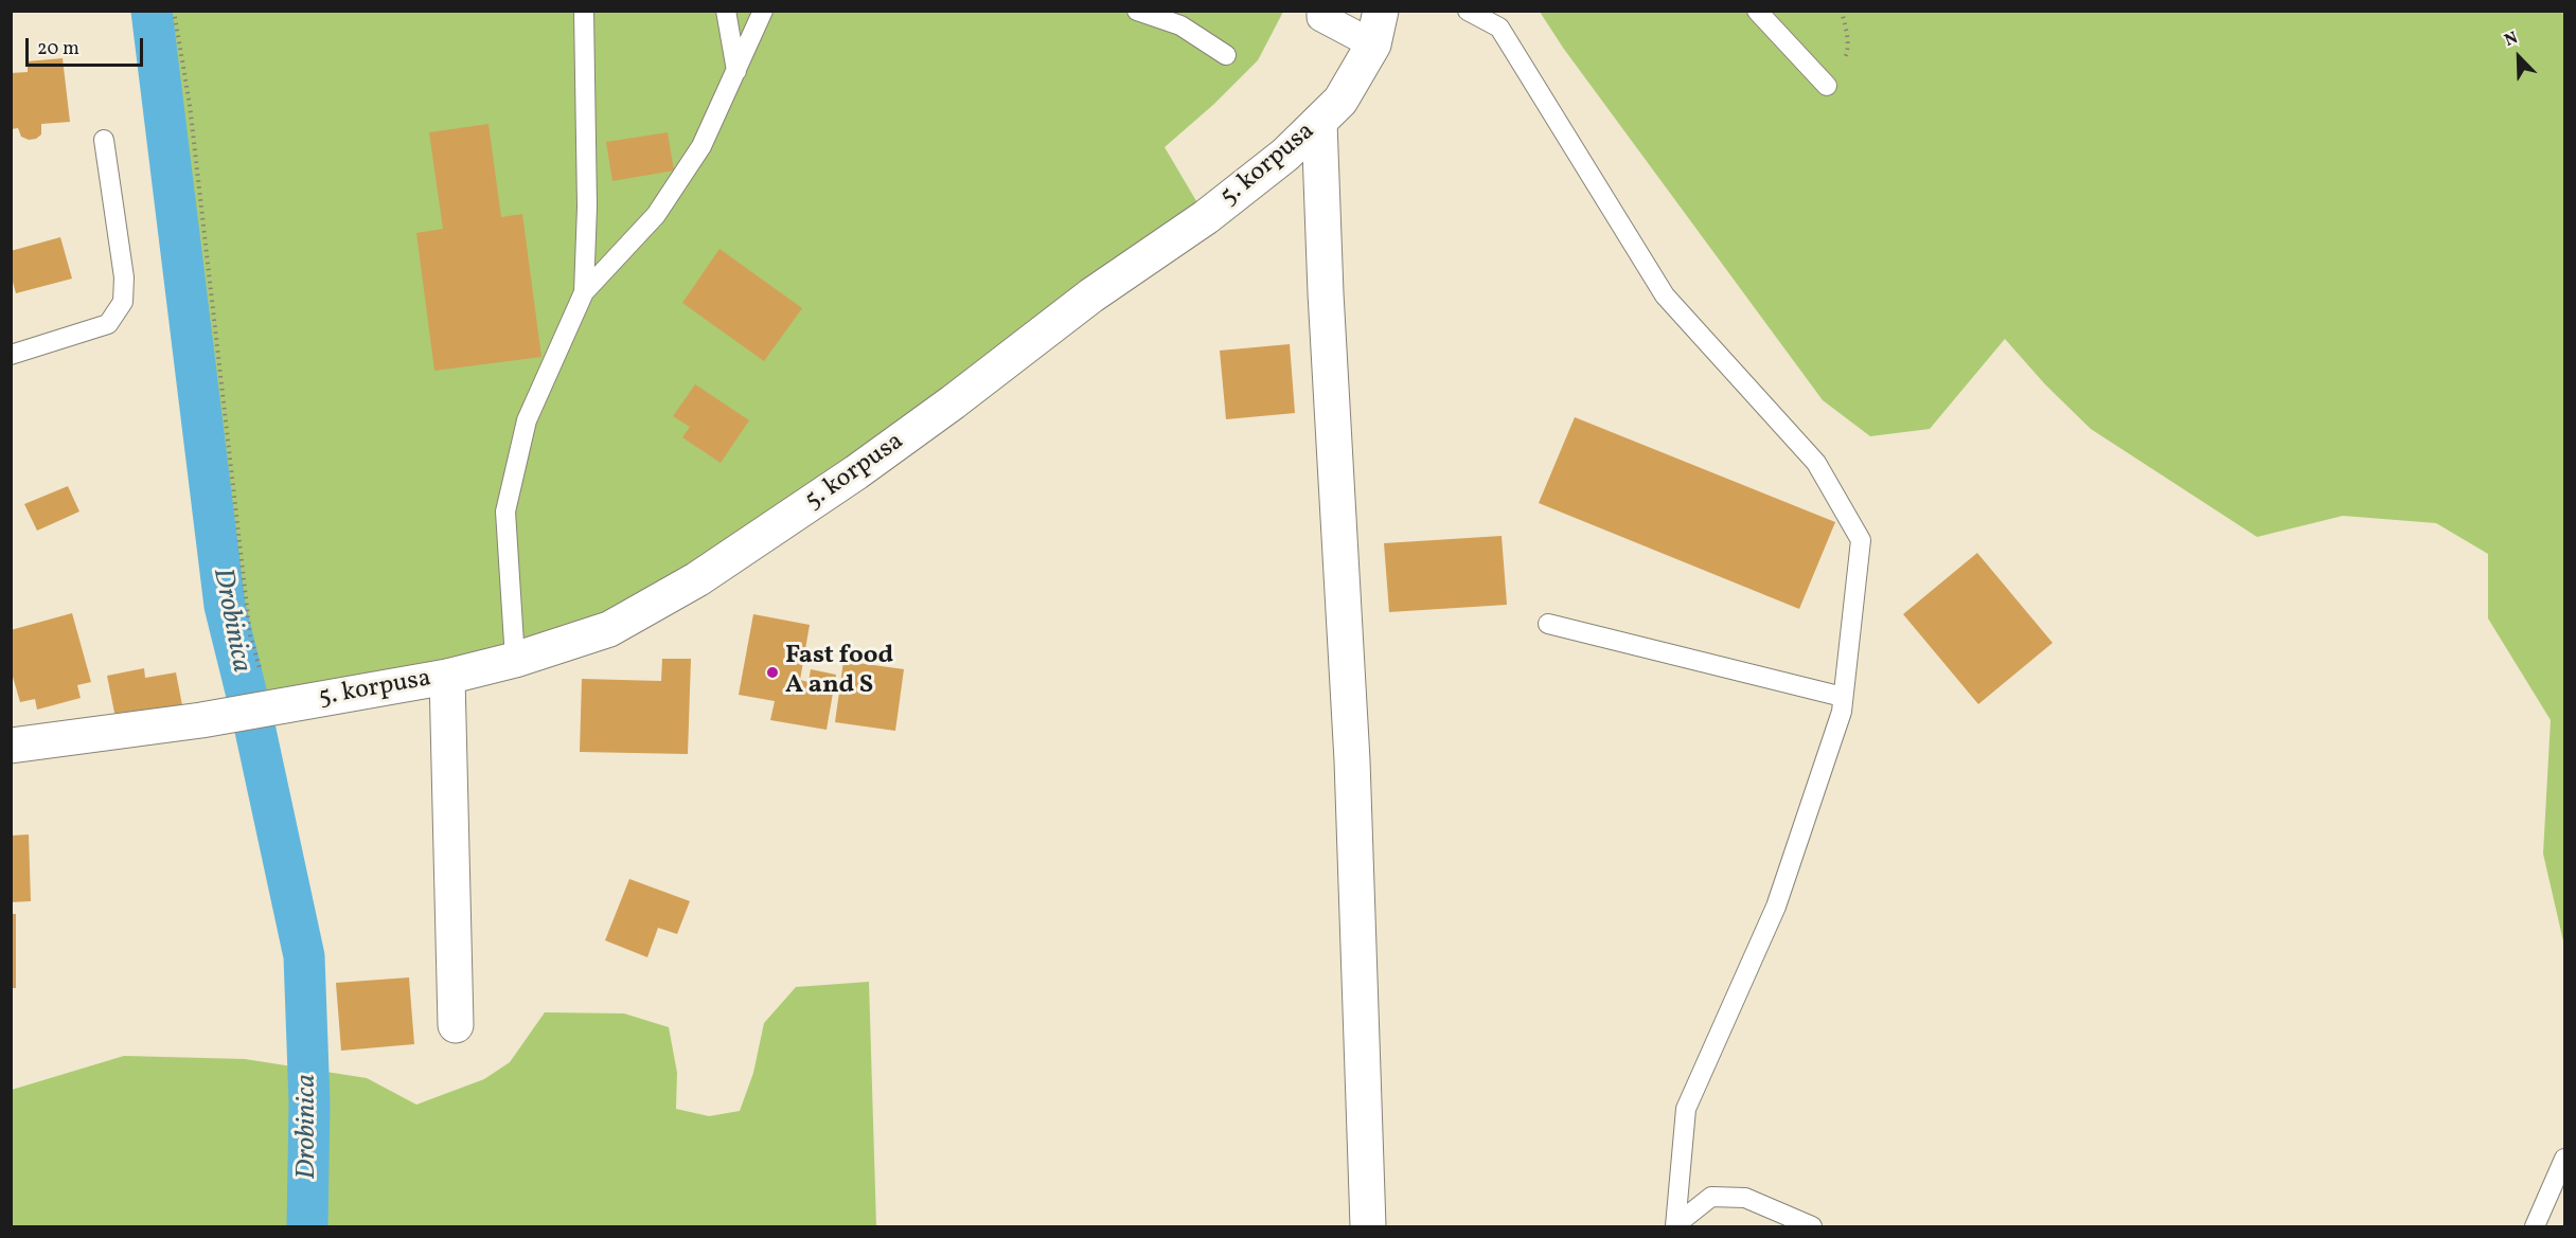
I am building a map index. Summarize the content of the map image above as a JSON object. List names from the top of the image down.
{
  "streets": {
    "street": ["5. korpusa"]
  },
  "water": ["Drobinica"],
  "places": ["Fast food A and S"],
  "scale_bar": "20 m",
  "north": "top left"
}
